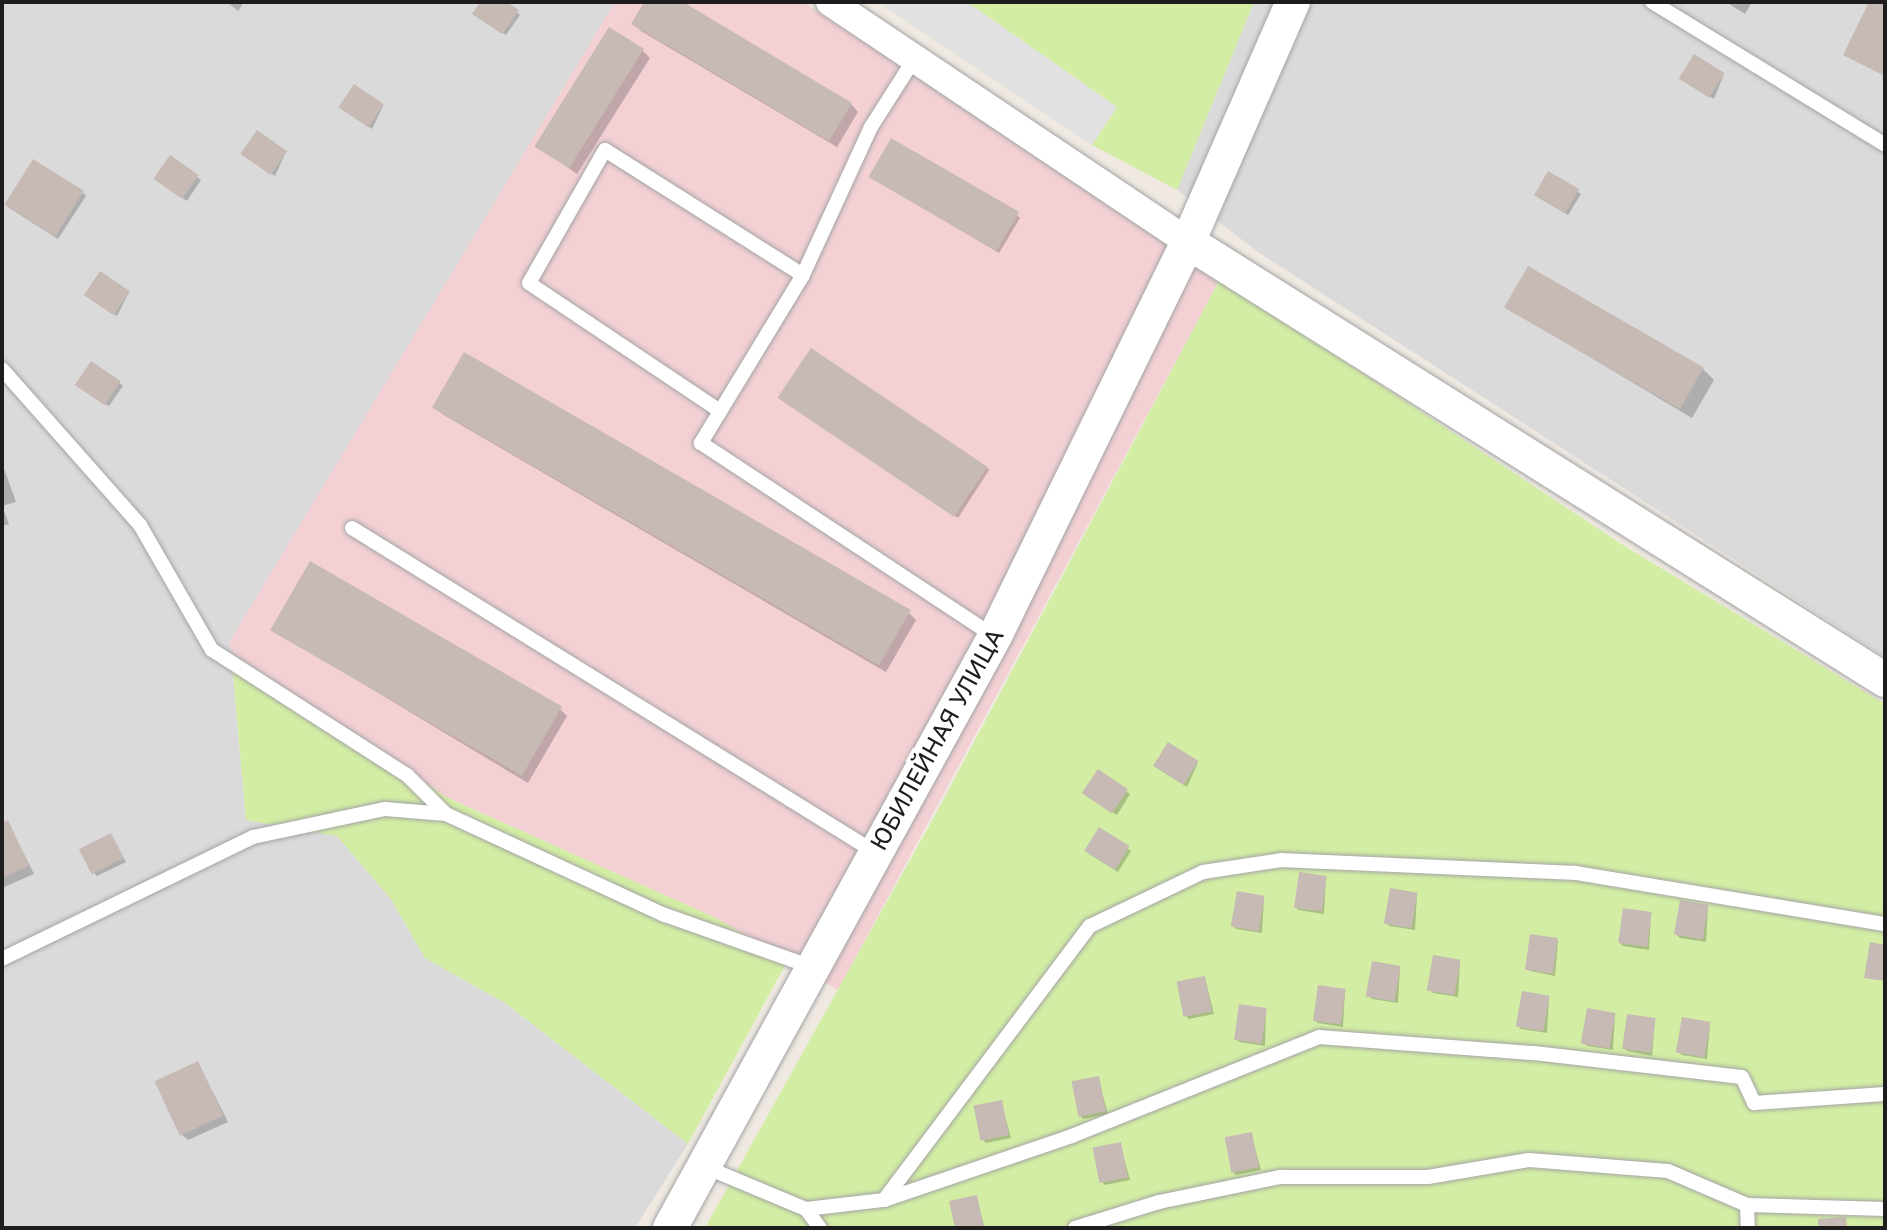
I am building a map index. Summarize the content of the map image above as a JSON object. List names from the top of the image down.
{
  "streets": {
    "street": ["ЮБИЛЕЙНАЯ УЛИЦА"]
  }
}
